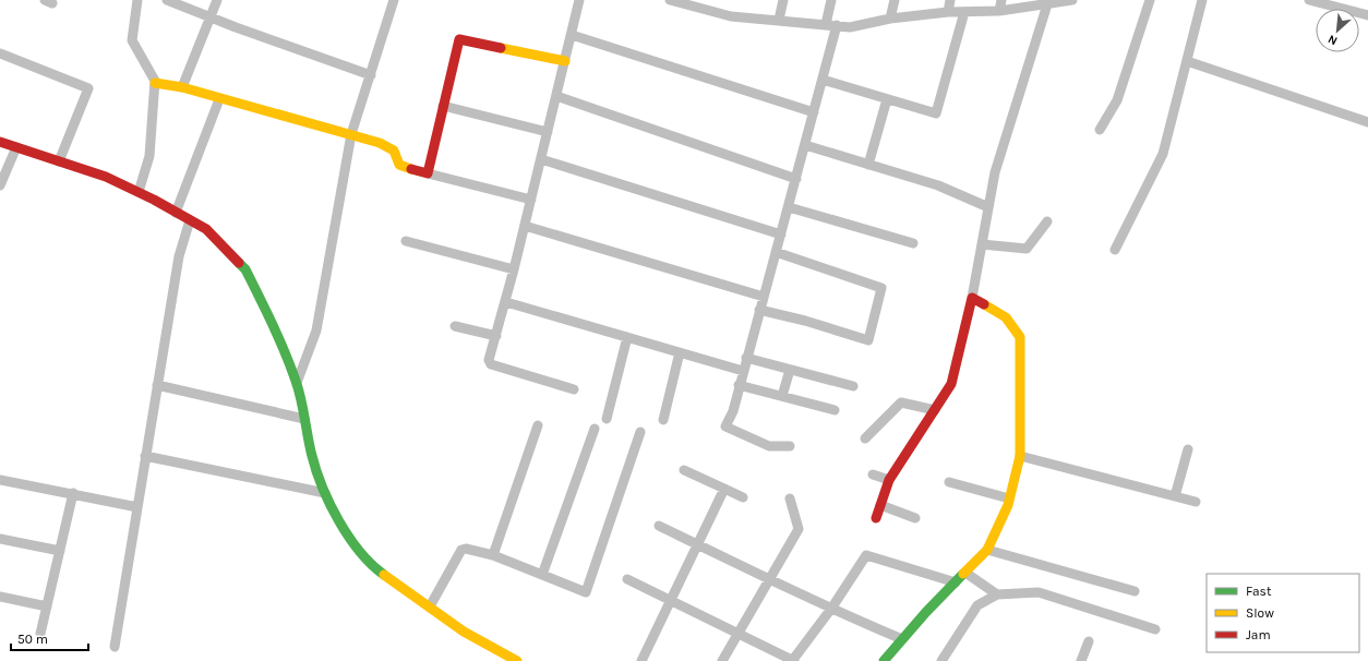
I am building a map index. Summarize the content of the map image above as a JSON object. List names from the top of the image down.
{
  "legend": ["Fast", "Slow", "Jam"],
  "scale_bar": "50 m",
  "north": "bottom left"
}
